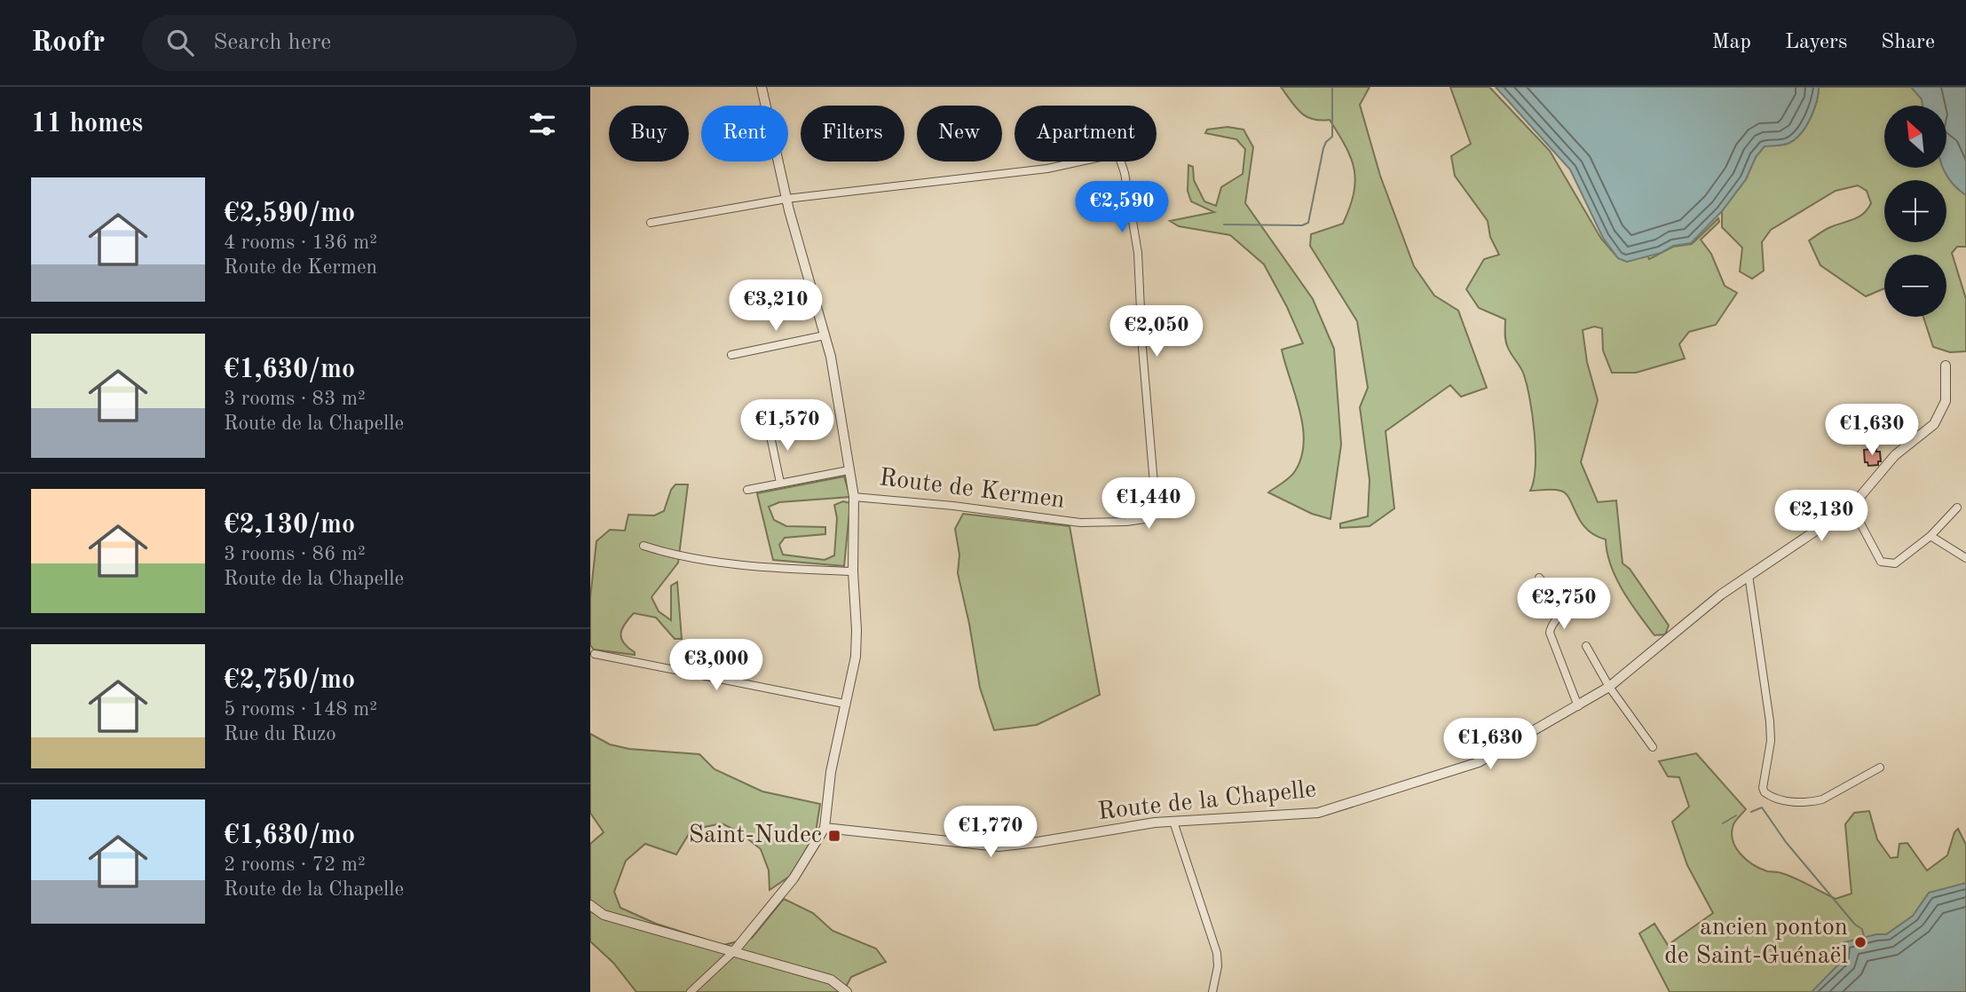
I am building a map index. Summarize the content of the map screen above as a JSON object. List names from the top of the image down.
{
  "streets": {
    "street": ["Route de Kermen", "Route de la Chapelle"]
  },
  "places": {
    "transit": ["Saint-Nudec"],
    "other": ["ancien ponton de Saint-Guénaël"]
  },
  "north": "top left",
  "page": {
    "header": "Roofr",
    "search": "Search here",
    "nav": ["Map", "Layers", "Share"],
    "heading": "11 homes",
    "map_buttons": ["+", "−"],
    "chip": [
      "Buy",
      "Rent",
      "Filters",
      "New",
      "Apartment"
    ],
    "list": [
      {
        "name": "€2,590/mo",
        "note": "4 rooms · 136 m² · Route de Kermen"
      },
      {
        "name": "€1,630/mo",
        "note": "3 rooms · 83 m² · Route de la Chapelle"
      },
      {
        "name": "€2,130/mo",
        "note": "3 rooms · 86 m² · Route de la Chapelle"
      },
      {
        "name": "€2,750/mo",
        "note": "5 rooms · 148 m² · Rue du Ruzo"
      },
      {
        "name": "€1,630/mo",
        "note": "2 rooms · 72 m² · Route de la Chapelle"
      }
    ],
    "price": [
      "€2,590",
      "€3,210",
      "€2,050",
      "€1,570",
      "€1,630",
      "€1,440",
      "€2,130",
      "€2,750",
      "€3,000",
      "€1,630",
      "€1,770"
    ]
  }
}
